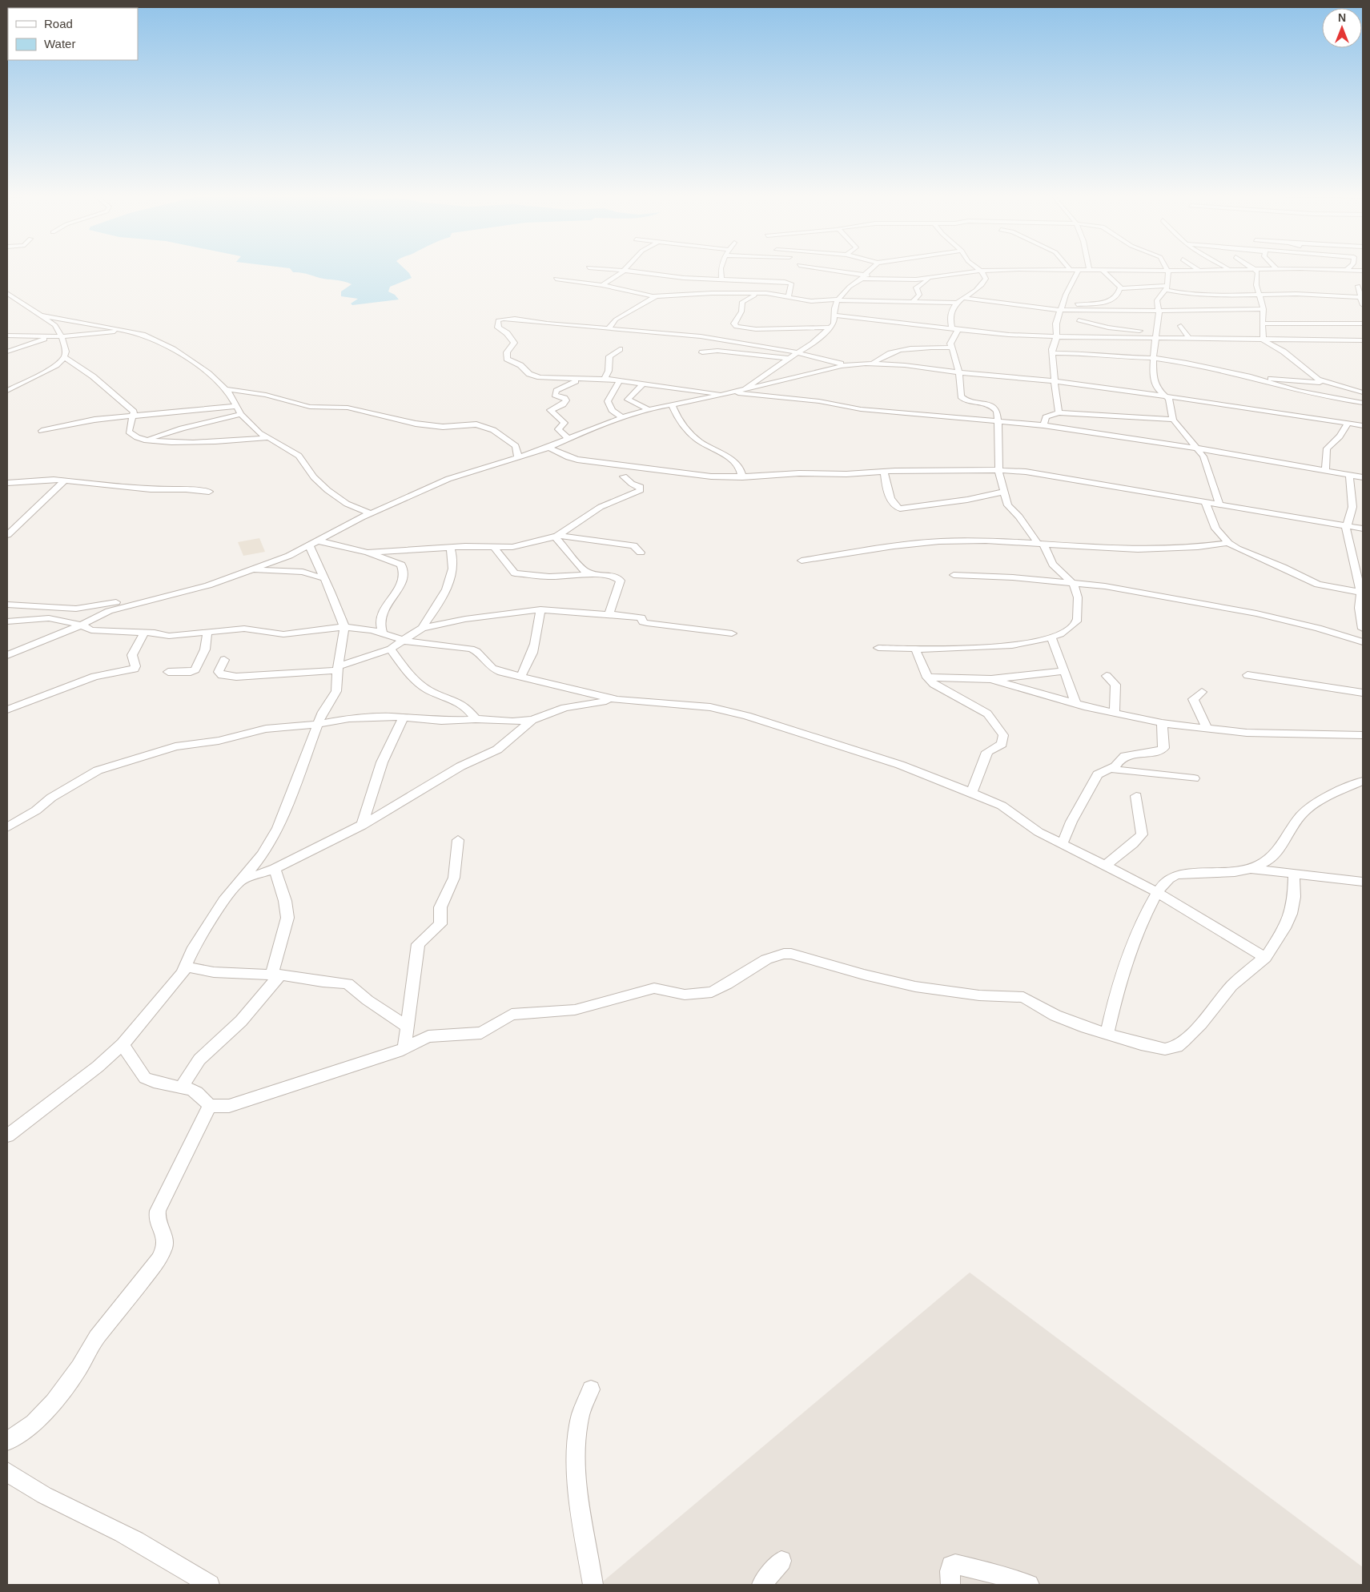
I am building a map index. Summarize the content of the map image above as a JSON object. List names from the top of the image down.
{
  "legend": ["Road", "Water"],
  "north": "top"
}
